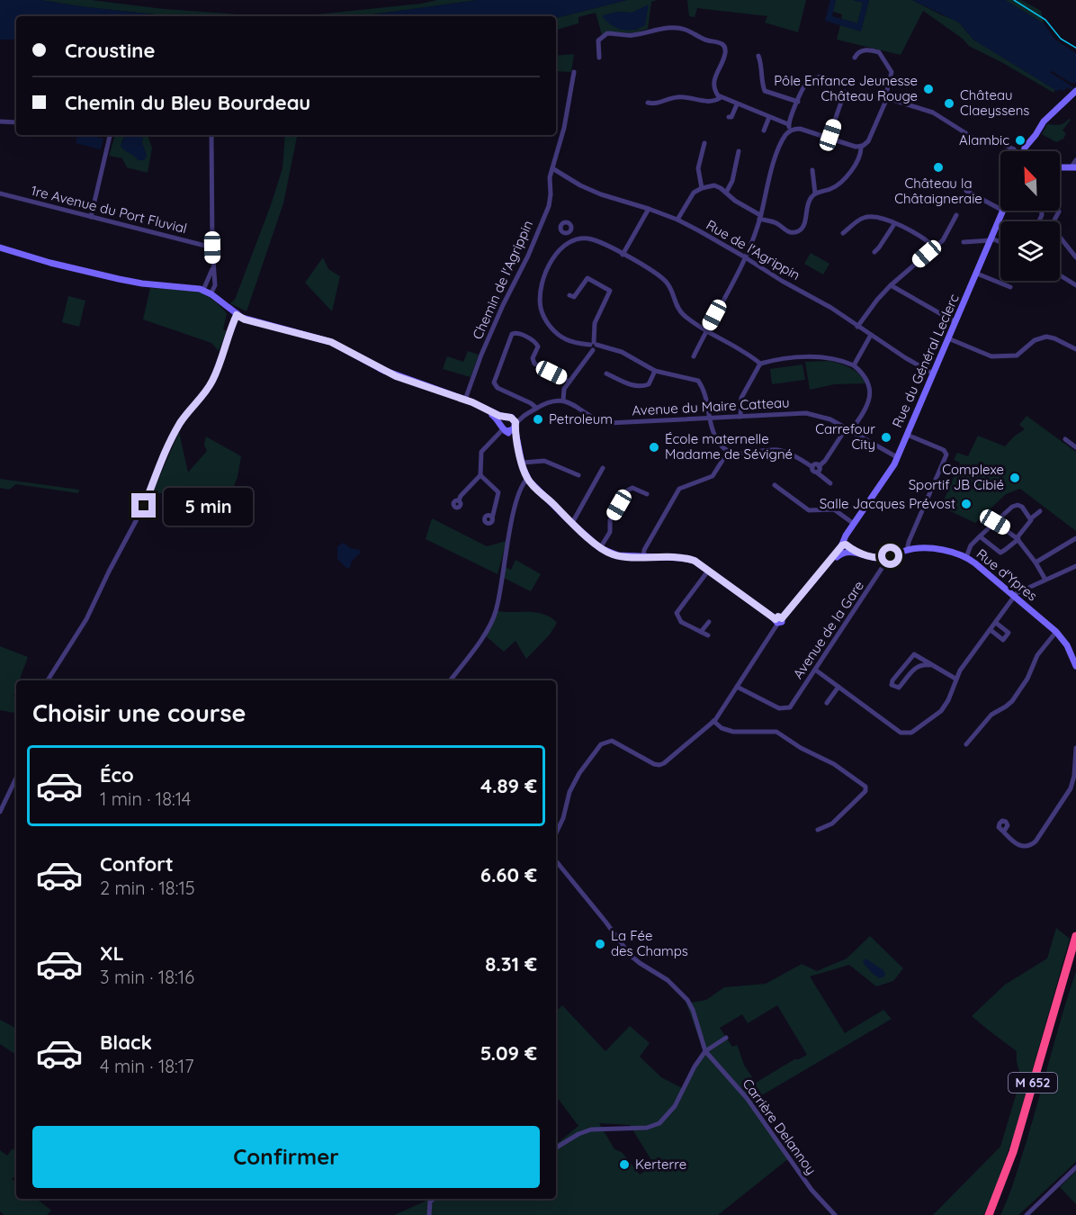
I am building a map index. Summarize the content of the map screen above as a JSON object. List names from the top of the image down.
{
  "streets": {
    "highway": ["M 652"],
    "main road": ["Rue du Général Leclerc", "Rue d'Ypres"],
    "street": [
      "1re Avenue du Port Fluvial",
      "Rue de l'Agrippin",
      "Chemin de l'Agrippin",
      "Avenue du Maire Catteau",
      "Avenue de la Gare",
      "Carrière Delannoy"
    ]
  },
  "crossings": [
    ["Rue de l'Agrippin", "Chemin de l'Agrippin"],
    ["Rue de l'Agrippin", "Rue du Général Leclerc"],
    ["Rue du Général Leclerc", "Avenue du Maire Catteau"],
    ["Rue du Général Leclerc", "Rue d'Ypres"],
    ["Rue d'Ypres", "Avenue de la Gare"]
  ],
  "places": [
    "Pôle Enfance Jeunesse Château Rouge",
    "Château Claeyssens",
    "Alambic",
    "Château la Châtaigneraie",
    "Petroleum",
    "Carrefour City",
    "École maternelle Madame de Sévigné",
    "Complexe Sportif JB Cibié",
    "Salle Jacques Prévost",
    "La Fée des Champs",
    "Kerterre"
  ],
  "north": "top left",
  "page": {
    "banner": ["Croustine", "Chemin du Bleu Bourdeau"],
    "bubble": "5 min",
    "heading": "Choisir une course",
    "list": [
      {
        "name": "Éco",
        "note": "1 min · 18:14",
        "value": "4.89 €"
      },
      {
        "name": "Confort",
        "note": "2 min · 18:15",
        "value": "6.60 €"
      },
      {
        "name": "XL",
        "note": "3 min · 18:16",
        "value": "8.31 €"
      },
      {
        "name": "Black",
        "note": "4 min · 18:17",
        "value": "5.09 €"
      }
    ],
    "buttons": "Confirmer"
  }
}
